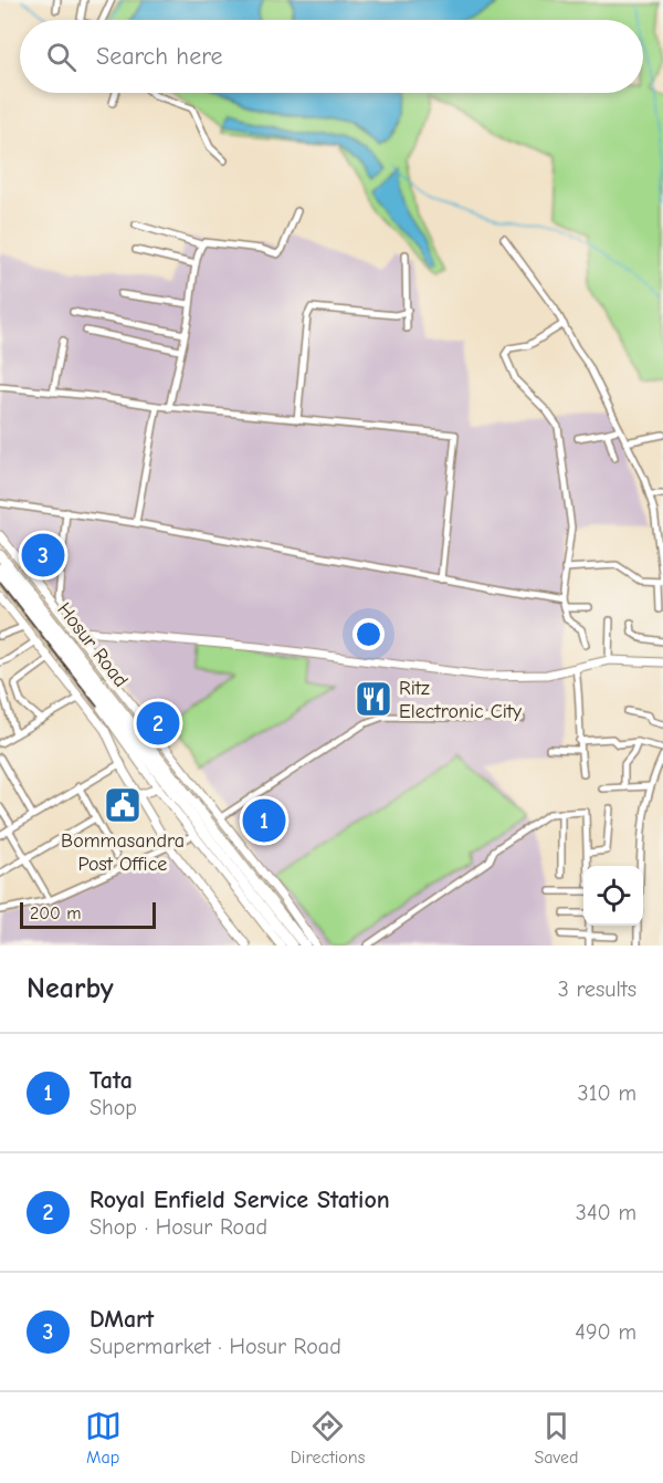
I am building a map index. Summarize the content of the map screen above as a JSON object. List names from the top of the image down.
{
  "streets": {
    "highway": ["Hosur Road"]
  },
  "places": {
    "restaurant": ["Ritz Electronic City"],
    "public building": ["Bommasandra Post Office"]
  },
  "scale_bar": "200 m",
  "page": {
    "search": "Search here",
    "pins": ["3", "2", "1"],
    "scale": "200 m",
    "heading": ["Nearby", "3 results"],
    "list": [
      {
        "mark": "1",
        "name": "Tata",
        "note": "Shop",
        "value": "310 m"
      },
      {
        "mark": "2",
        "name": "Royal Enfield Service Station",
        "note": "Shop · Hosur Road",
        "value": "340 m"
      },
      {
        "mark": "3",
        "name": "DMart",
        "note": "Supermarket · Hosur Road",
        "value": "490 m"
      }
    ],
    "nav": ["Map", "Directions", "Saved"]
  }
}
